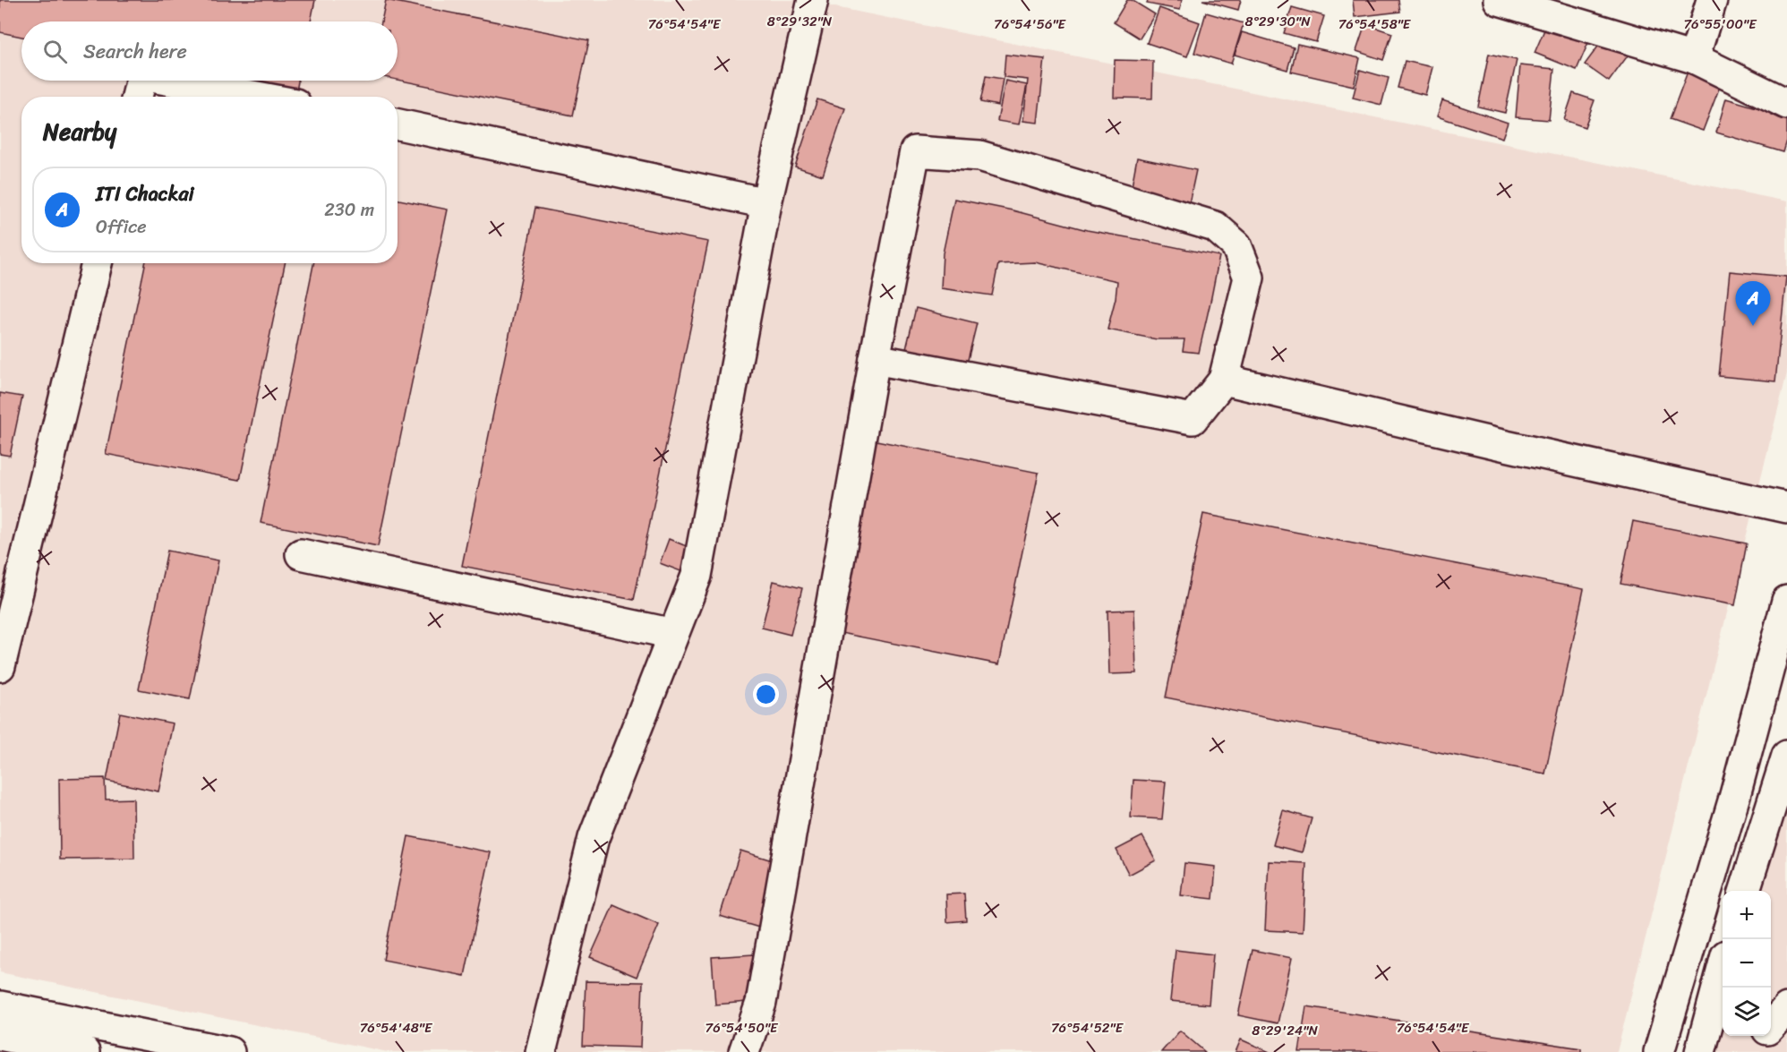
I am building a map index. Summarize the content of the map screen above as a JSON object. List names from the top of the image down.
{
  "page": {
    "search": "Search here",
    "heading": "Nearby",
    "list": [
      {
        "mark": "A",
        "name": "ITI Chackai",
        "note": "Office",
        "value": "230 m"
      }
    ],
    "pins": "A",
    "map_buttons": ["+", "−"]
  },
  "coordinates": [
    "8°29'32\"N",
    "8°29'30\"N",
    "76°54'54\"E",
    "76°54'56\"E",
    "76°54'58\"E",
    "76°55'00\"E",
    "76°54'48\"E",
    "76°54'50\"E",
    "76°54'52\"E",
    "8°29'24\"N"
  ]
}
